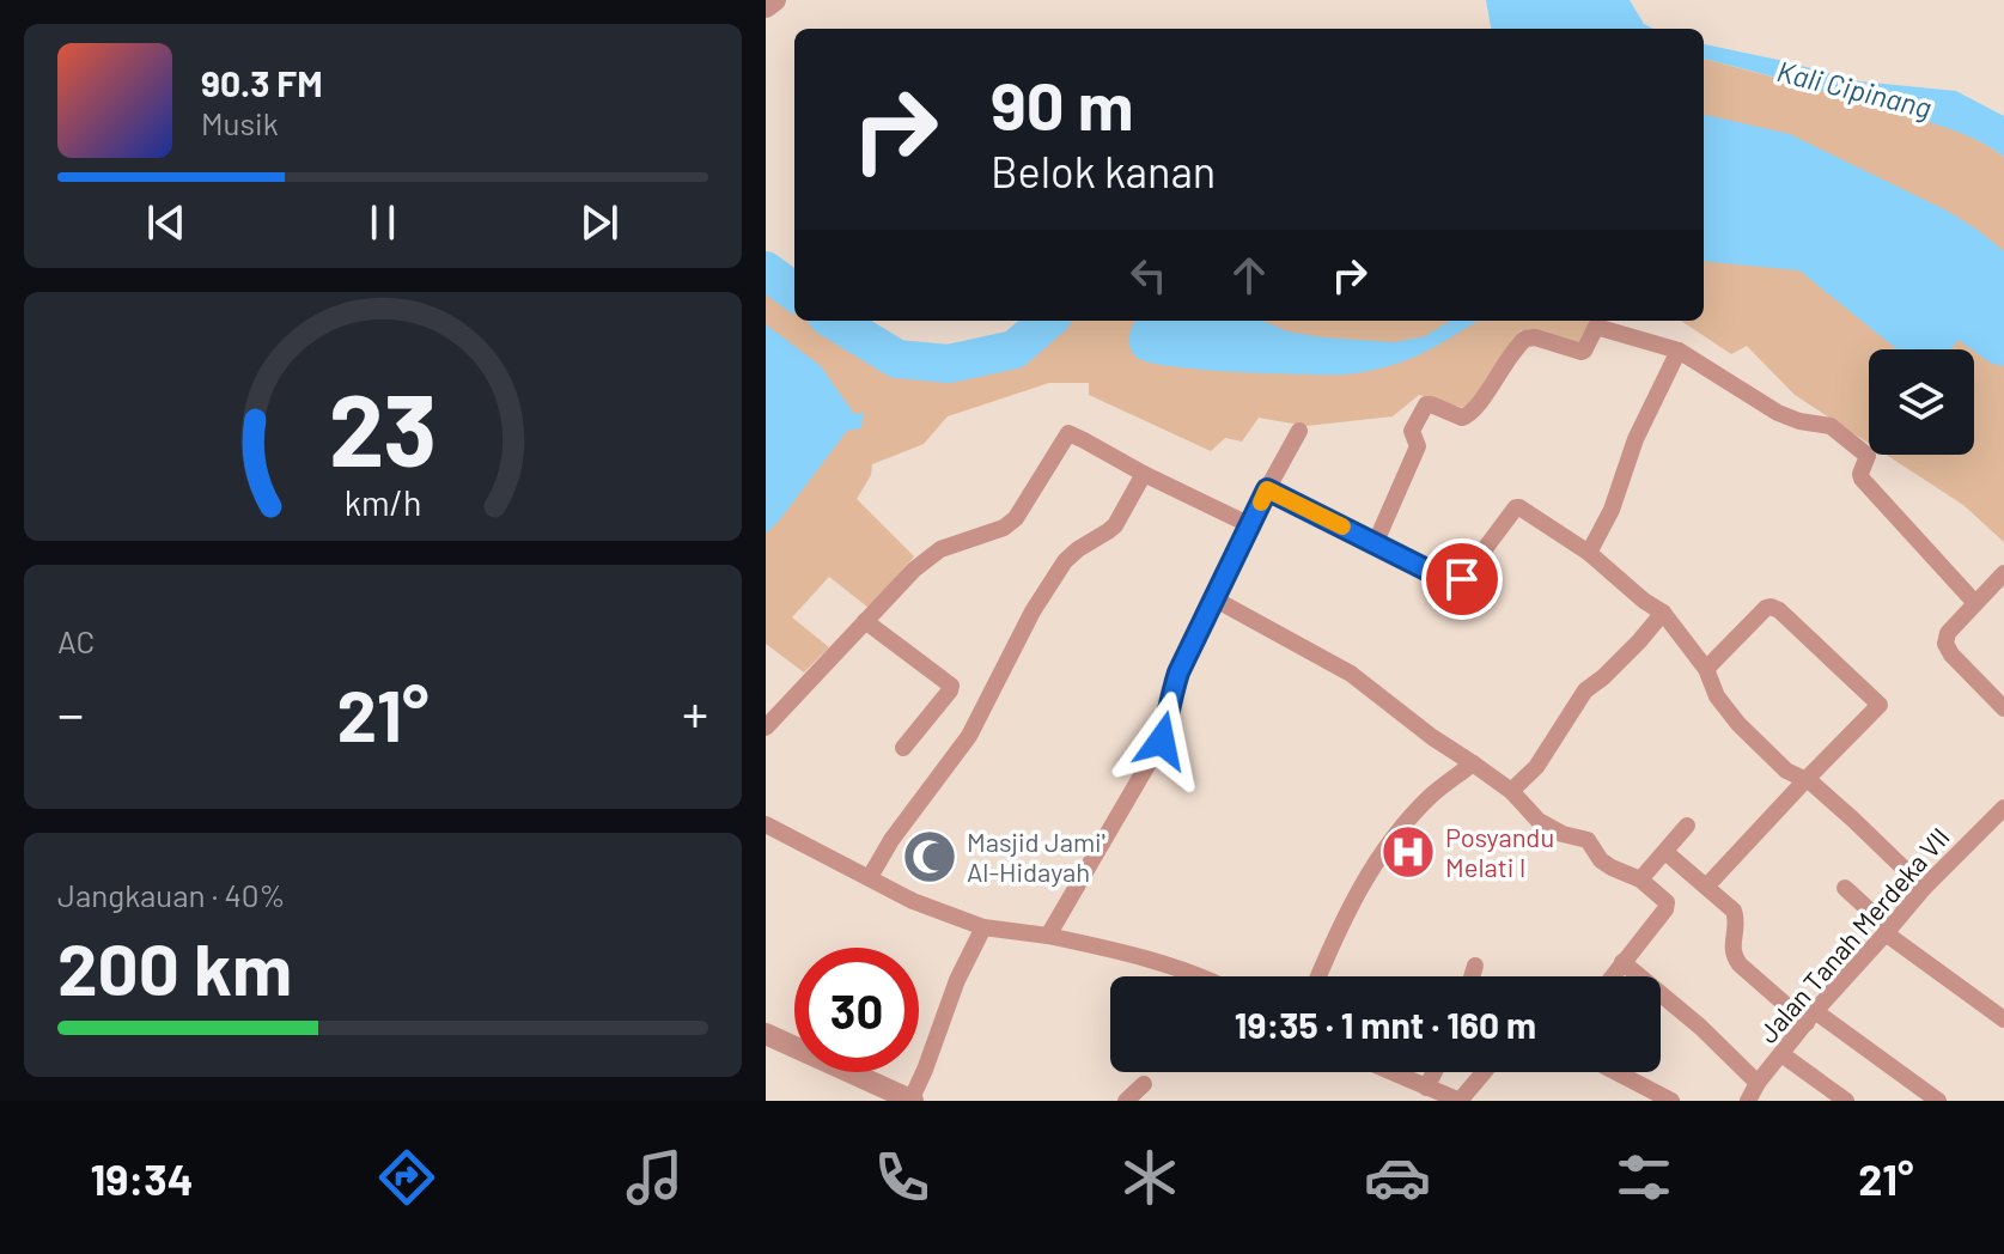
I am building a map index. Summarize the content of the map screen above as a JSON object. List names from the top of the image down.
{
  "streets": {
    "street": ["Jalan Tanah Merdeka VII"]
  },
  "water": ["Kali Cipinang"],
  "places": {
    "hospital": ["Posyandu Melati I"],
    "mosque": ["Masjid Jami' Al-Hidayah"]
  },
  "page": {
    "turn": ["90 m", "Belok kanan"],
    "song": ["90.3 FM", "Musik"],
    "tile": [
      "AC",
      ["Jangkauan · 40%", "200 km"]
    ],
    "heat": ["−", "21°", "+"],
    "limit": "30",
    "trip": "19:35 · 1 mnt · 160 m",
    "tabs": ["19:34", "21°"],
    "gauge": ["23", "km/h"]
  }
}
